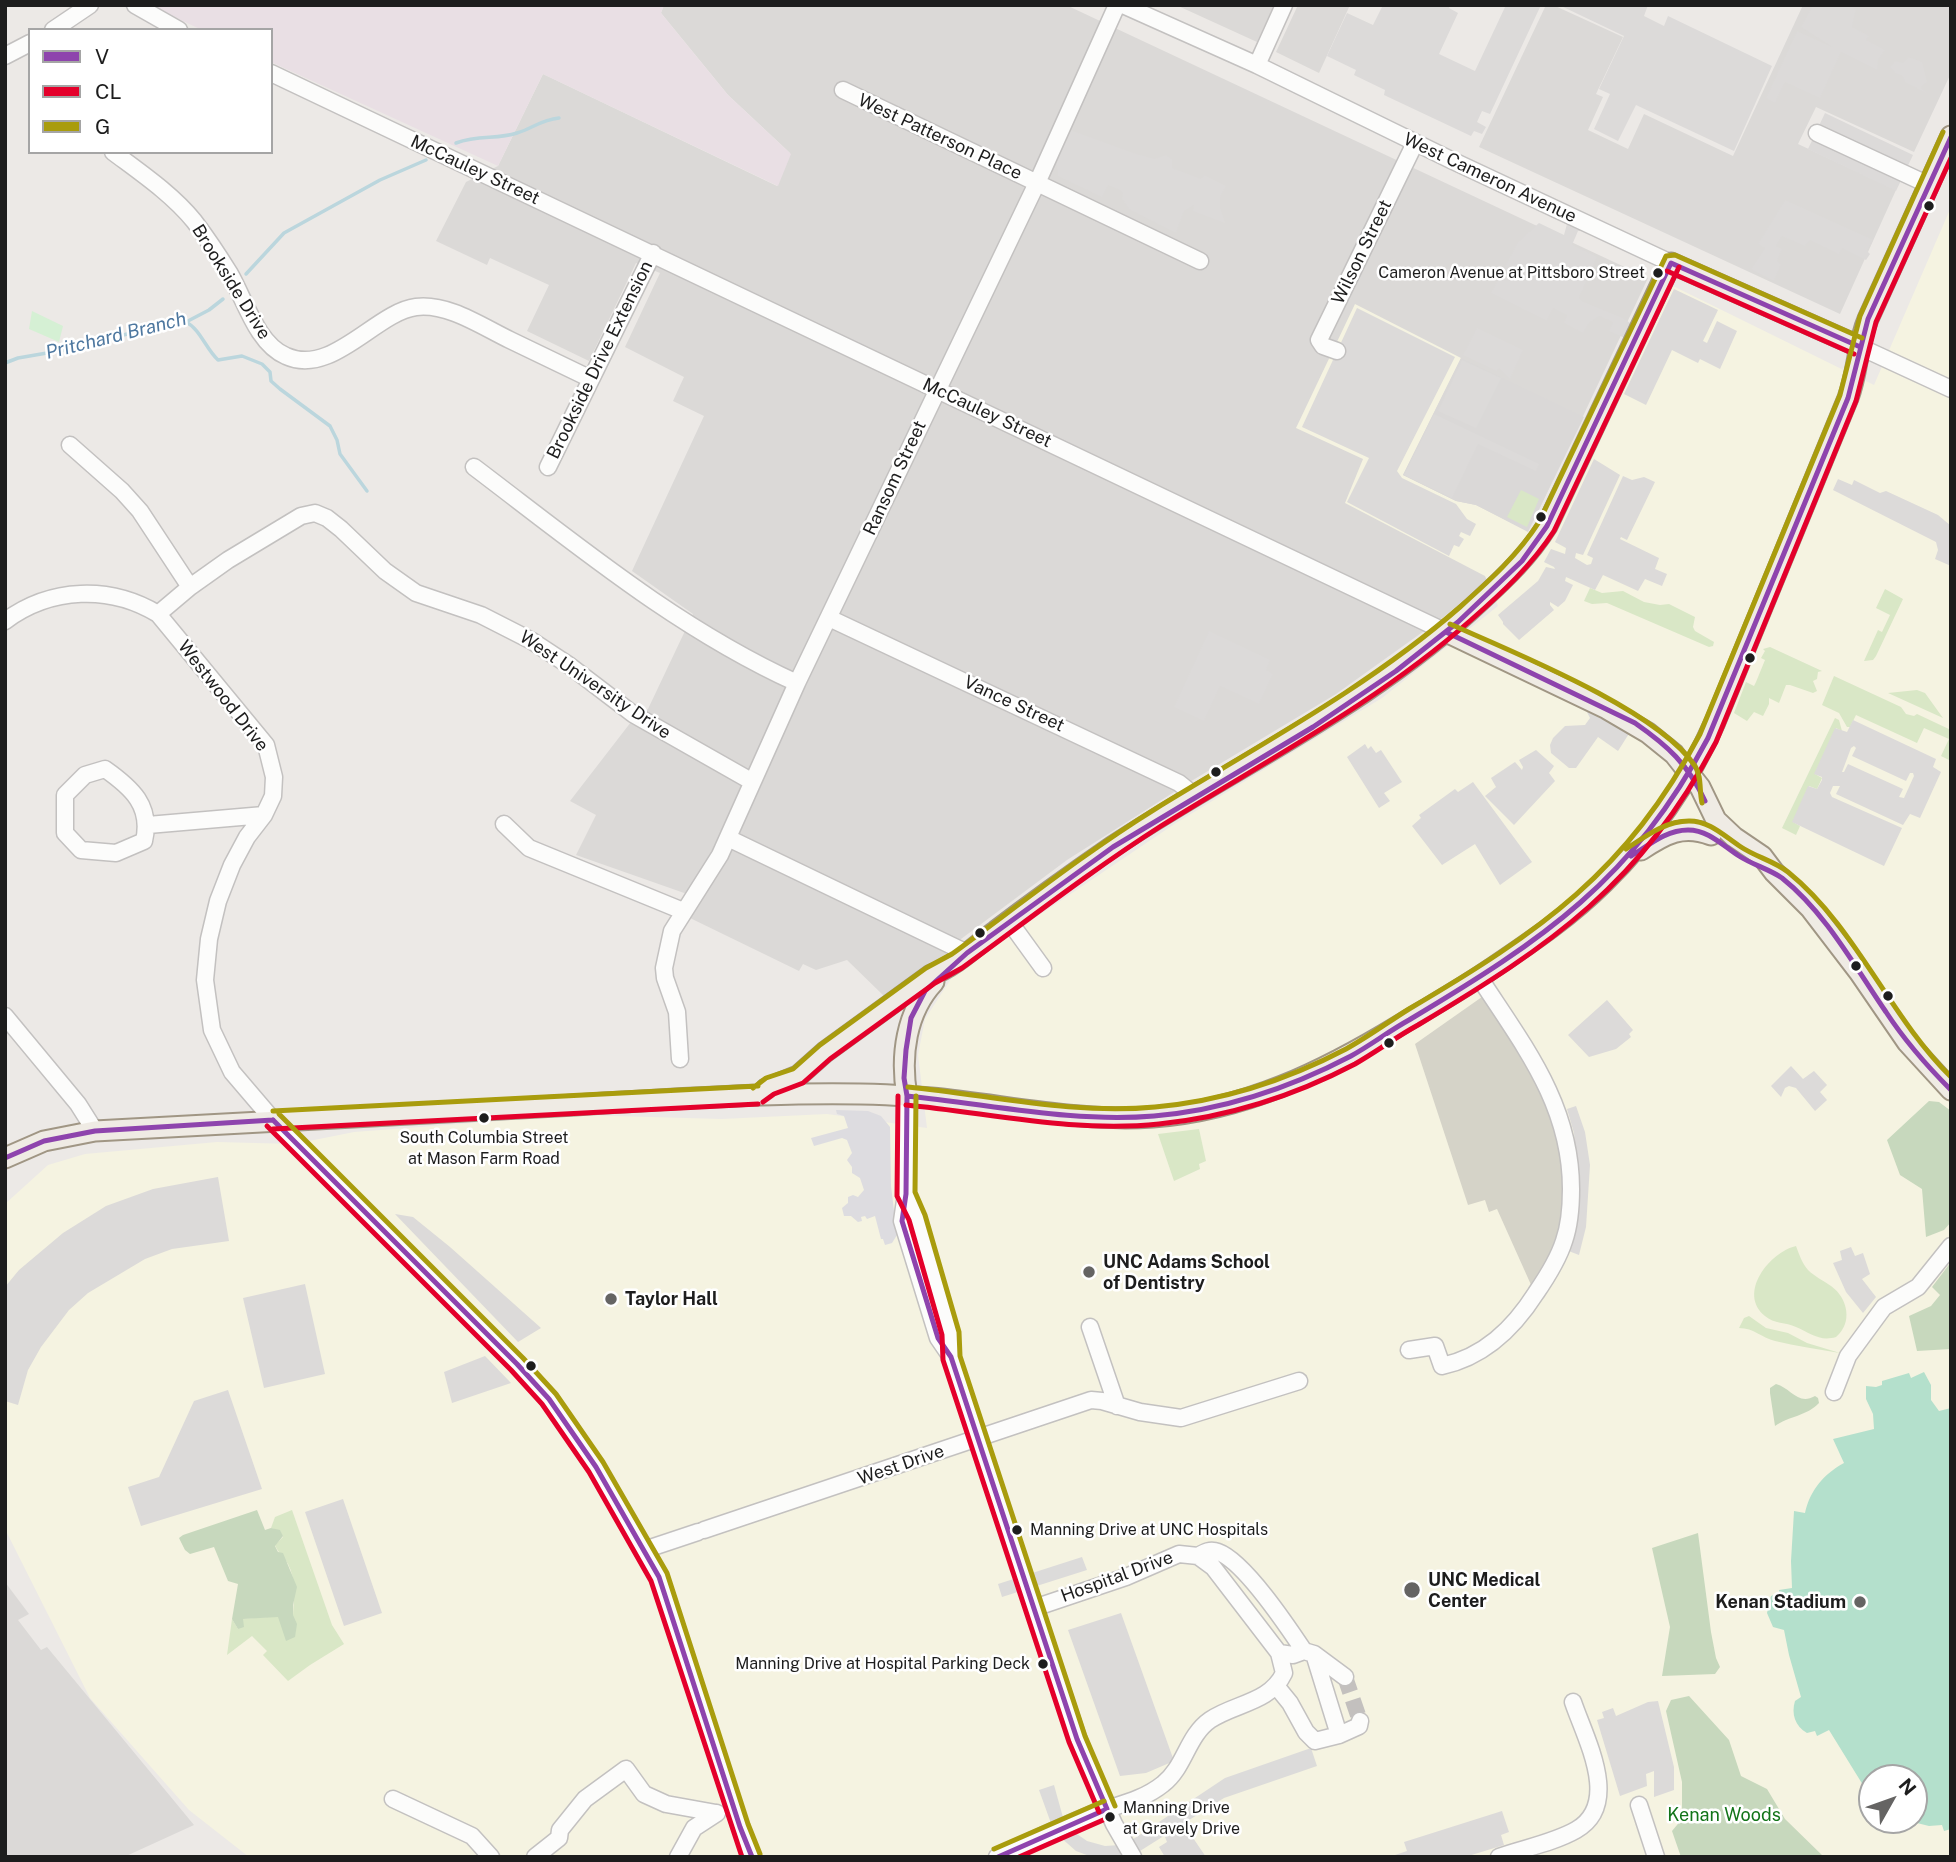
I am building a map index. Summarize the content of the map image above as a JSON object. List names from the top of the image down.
{
  "streets": {
    "main road": ["McCauley Street", "West Cameron Avenue"],
    "street": [
      "West Patterson Place",
      "Wilson Street",
      "Brookside Drive",
      "Brookside Drive Extension",
      "Ransom Street",
      "West University Drive",
      "Westwood Drive",
      "Vance Street",
      "West Drive",
      "Hospital Drive"
    ]
  },
  "crossings": [
    ["West Patterson Place", "Ransom Street"],
    ["McCauley Street", "Brookside Drive Extension"],
    ["McCauley Street", "Ransom Street"],
    ["West Cameron Avenue", "Wilson Street"],
    ["Brookside Drive", "Brookside Drive Extension"],
    ["Ransom Street", "West University Drive"],
    ["Ransom Street", "Vance Street"],
    ["West University Drive", "Westwood Drive"],
    ["Westwood Drive", "West Drive"]
  ],
  "water": ["Pritchard Branch"],
  "parks": ["Kenan Woods"],
  "places": [
    "Cameron Avenue at Pittsboro Street",
    "South Columbia Street at Mason Farm Road",
    "UNC Adams School of Dentistry",
    "Taylor Hall",
    "Manning Drive at UNC Hospitals",
    "UNC Medical Center",
    "Kenan Stadium",
    "Manning Drive at Hospital Parking Deck",
    "Manning Drive at Gravely Drive"
  ],
  "lines": ["transit line G", "transit line V", "transit line CL"],
  "legend": ["V", "CL", "G"],
  "north": "top right"
}
